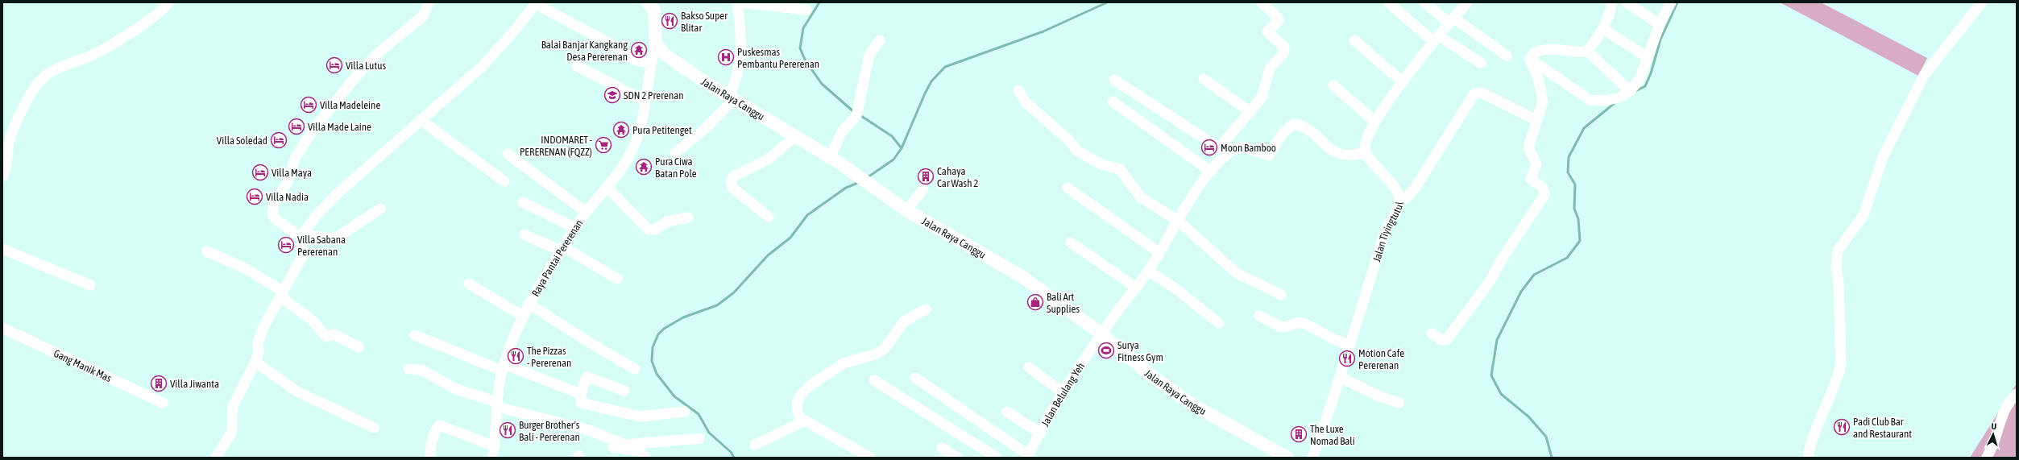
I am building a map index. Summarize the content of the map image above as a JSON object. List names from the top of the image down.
{
  "streets": {
    "main road": ["Jalan Raya Canggu"],
    "street": [
      "Jalan Tiyingtutul",
      "Raya Pantai Pererenan",
      "Gang Manik Mas",
      "Jalan Belulang Yeh"
    ]
  },
  "crossings": [
    ["Jalan Raya Canggu", "Raya Pantai Pererenan"],
    ["Jalan Raya Canggu", "Jalan Belulang Yeh"]
  ],
  "places": {
    "restaurant": [
      "Bakso Super Blitar",
      "The Pizzas - Pererenan",
      "Motion Cafe Pererenan",
      "Padi Club Bar and Restaurant",
      "Burger Brother's Bali - Pererenan"
    ],
    "temple": ["Balai Banjar Kangkang Desa Pererenan", "Pura Petitenget", "Pura Ciwa Batan Pole"],
    "hospital": ["Puskesmas Pembantu Pererenan"],
    "hotel": [
      "Villa Lutus",
      "Villa Madeleine",
      "Villa Made Laine",
      "Villa Soledad",
      "Moon Bamboo",
      "Villa Maya",
      "Villa Nadia",
      "Villa Sabana Pererenan"
    ],
    "school or university": ["SDN 2 Prerenan"],
    "supermarket": ["INDOMARET - PERERENAN (FQZZ)"],
    "building": ["Cahaya Car Wash 2", "Villa Jiwanta", "The Luxe Nomad Bali"],
    "shop": ["Bali Art Supplies"],
    "sports": ["Surya Fitness Gym"]
  },
  "north": "top"
}
